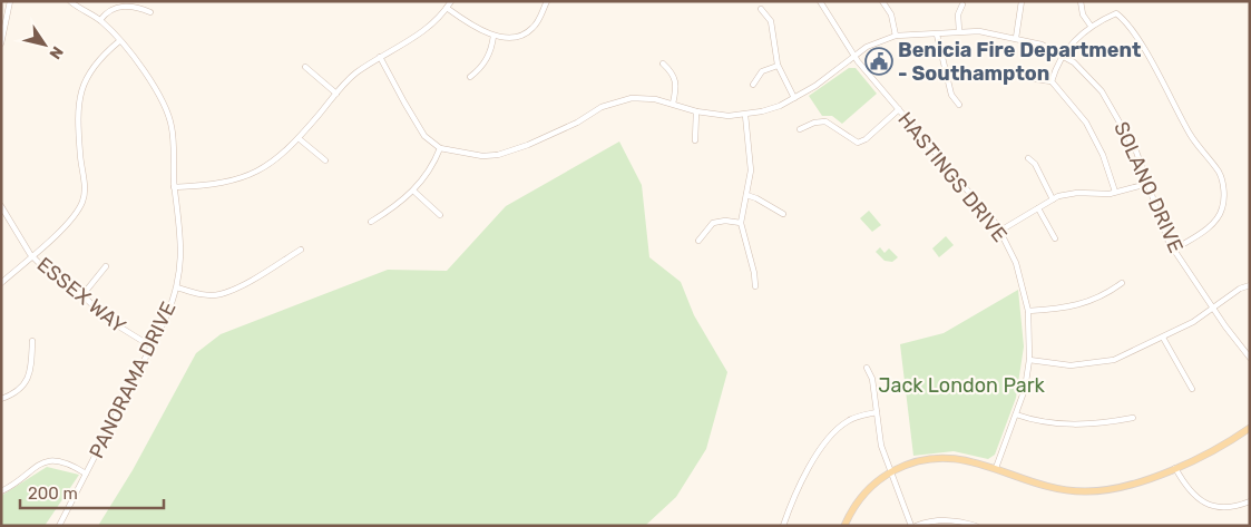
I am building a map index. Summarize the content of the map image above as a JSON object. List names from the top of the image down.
{
  "streets": {
    "street": [
      "HASTINGS DRIVE",
      "SOLANO DRIVE",
      "ESSEX WAY",
      "PANORAMA DRIVE"
    ]
  },
  "crossings": [
    ["HASTINGS DRIVE", "SOLANO DRIVE"],
    ["ESSEX WAY", "PANORAMA DRIVE"]
  ],
  "parks": ["Jack London Park"],
  "places": {
    "public building": ["Benicia Fire Department - Southampton"]
  },
  "scale_bar": "200 m",
  "north": "bottom right"
}
